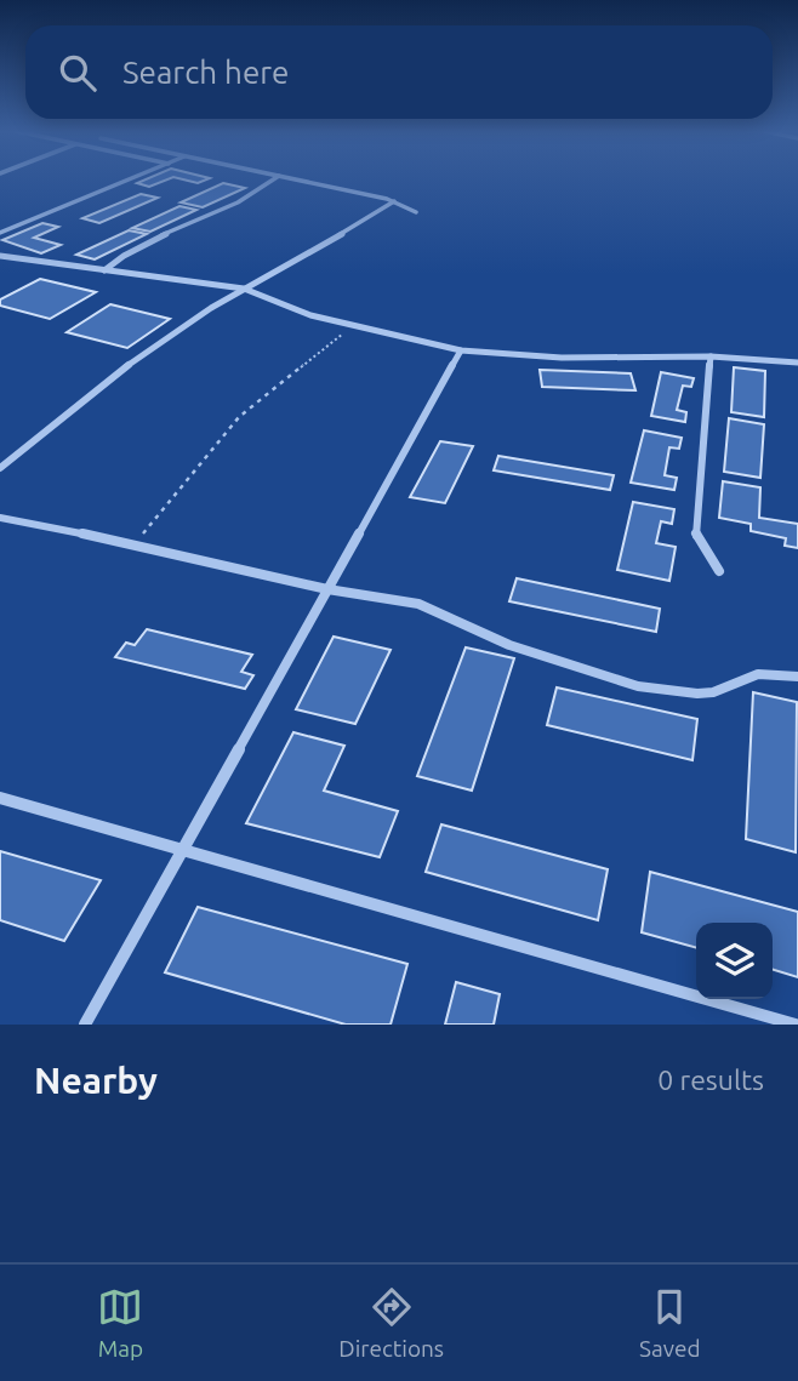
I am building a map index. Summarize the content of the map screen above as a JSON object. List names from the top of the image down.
{
  "page": {
    "search": "Search here",
    "heading": ["Nearby", "0 results"],
    "nav": ["Map", "Directions", "Saved"]
  }
}
